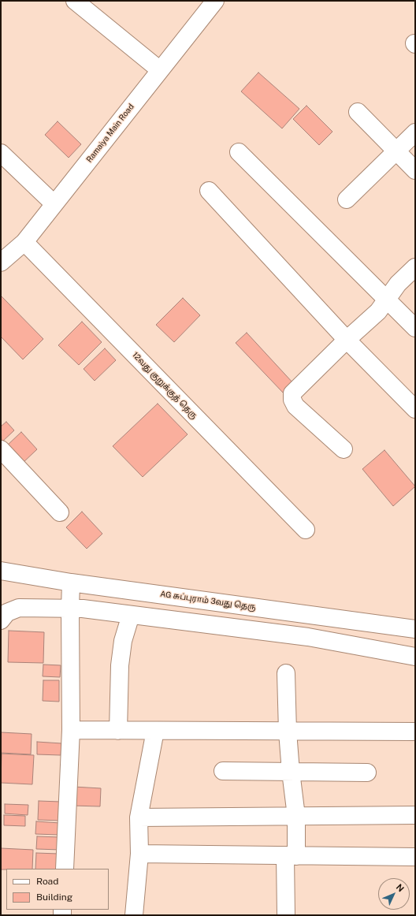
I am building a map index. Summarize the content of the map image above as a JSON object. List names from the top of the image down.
{
  "streets": {
    "street": ["Ramaiya Main Road", "12வது குறுக்குத் தெரு", "AG சுப்புராம் 3வது தெரு"]
  },
  "crossings": [
    ["Ramaiya Main Road", "12வது குறுக்குத் தெரு"]
  ],
  "legend": ["Road", "Building"],
  "north": "top right"
}
